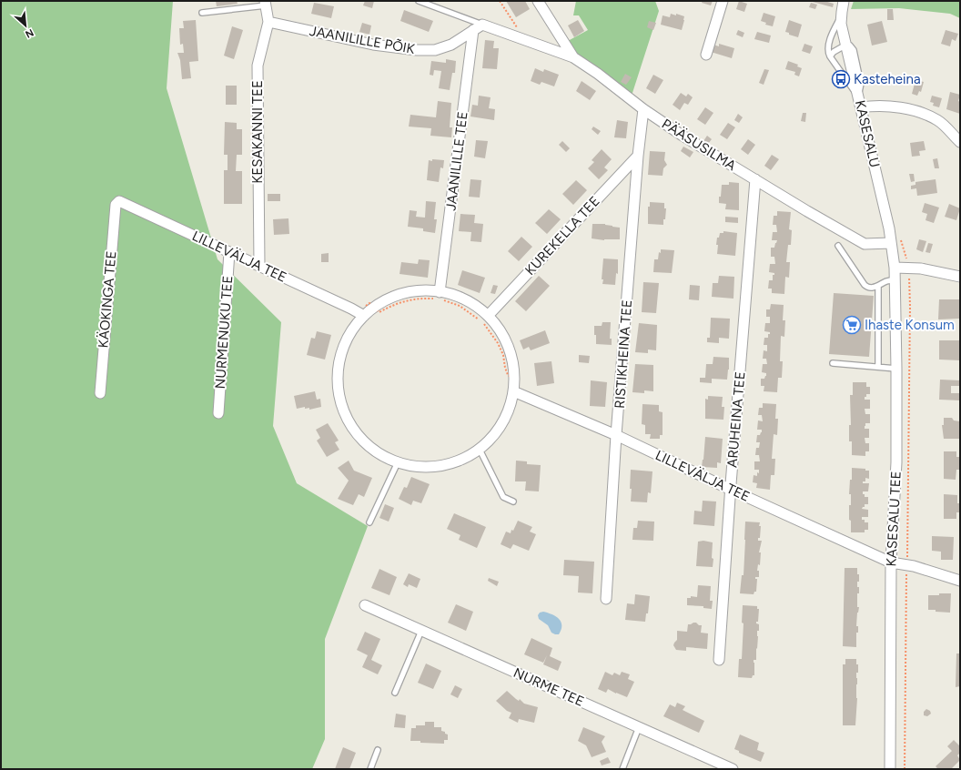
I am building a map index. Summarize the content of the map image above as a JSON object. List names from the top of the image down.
{
  "streets": {
    "street": [
      "JAANILILLE PÕIK",
      "KESAKANNI TEE",
      "KASESALU",
      "PÄÄSUSILMA",
      "JAANILILLE TEE",
      "KUREKELLA TEE",
      "LILLEVÄLJA TEE",
      "KÄOKINGA TEE",
      "NURMENUKU TEE",
      "RISTIKHEINA TEE",
      "ARUHEINA TEE",
      "KASESALU TEE",
      "NURME TEE"
    ]
  },
  "crossings": [
    ["JAANILILLE PÕIK", "KESAKANNI TEE"],
    ["JAANILILLE PÕIK", "JAANILILLE TEE"],
    ["KESAKANNI TEE", "LILLEVÄLJA TEE"],
    ["KASESALU", "PÄÄSUSILMA"],
    ["KASESALU", "KASESALU TEE"],
    ["PÄÄSUSILMA", "RISTIKHEINA TEE"],
    ["PÄÄSUSILMA", "ARUHEINA TEE"],
    ["KUREKELLA TEE", "RISTIKHEINA TEE"],
    ["LILLEVÄLJA TEE", "KÄOKINGA TEE"],
    ["LILLEVÄLJA TEE", "NURMENUKU TEE"],
    ["LILLEVÄLJA TEE", "RISTIKHEINA TEE"],
    ["LILLEVÄLJA TEE", "ARUHEINA TEE"],
    ["LILLEVÄLJA TEE", "KASESALU TEE"]
  ],
  "places": {
    "bus stop": ["Kasteheina"],
    "supermarket": ["Ihaste Konsum"]
  },
  "north": "bottom right"
}
